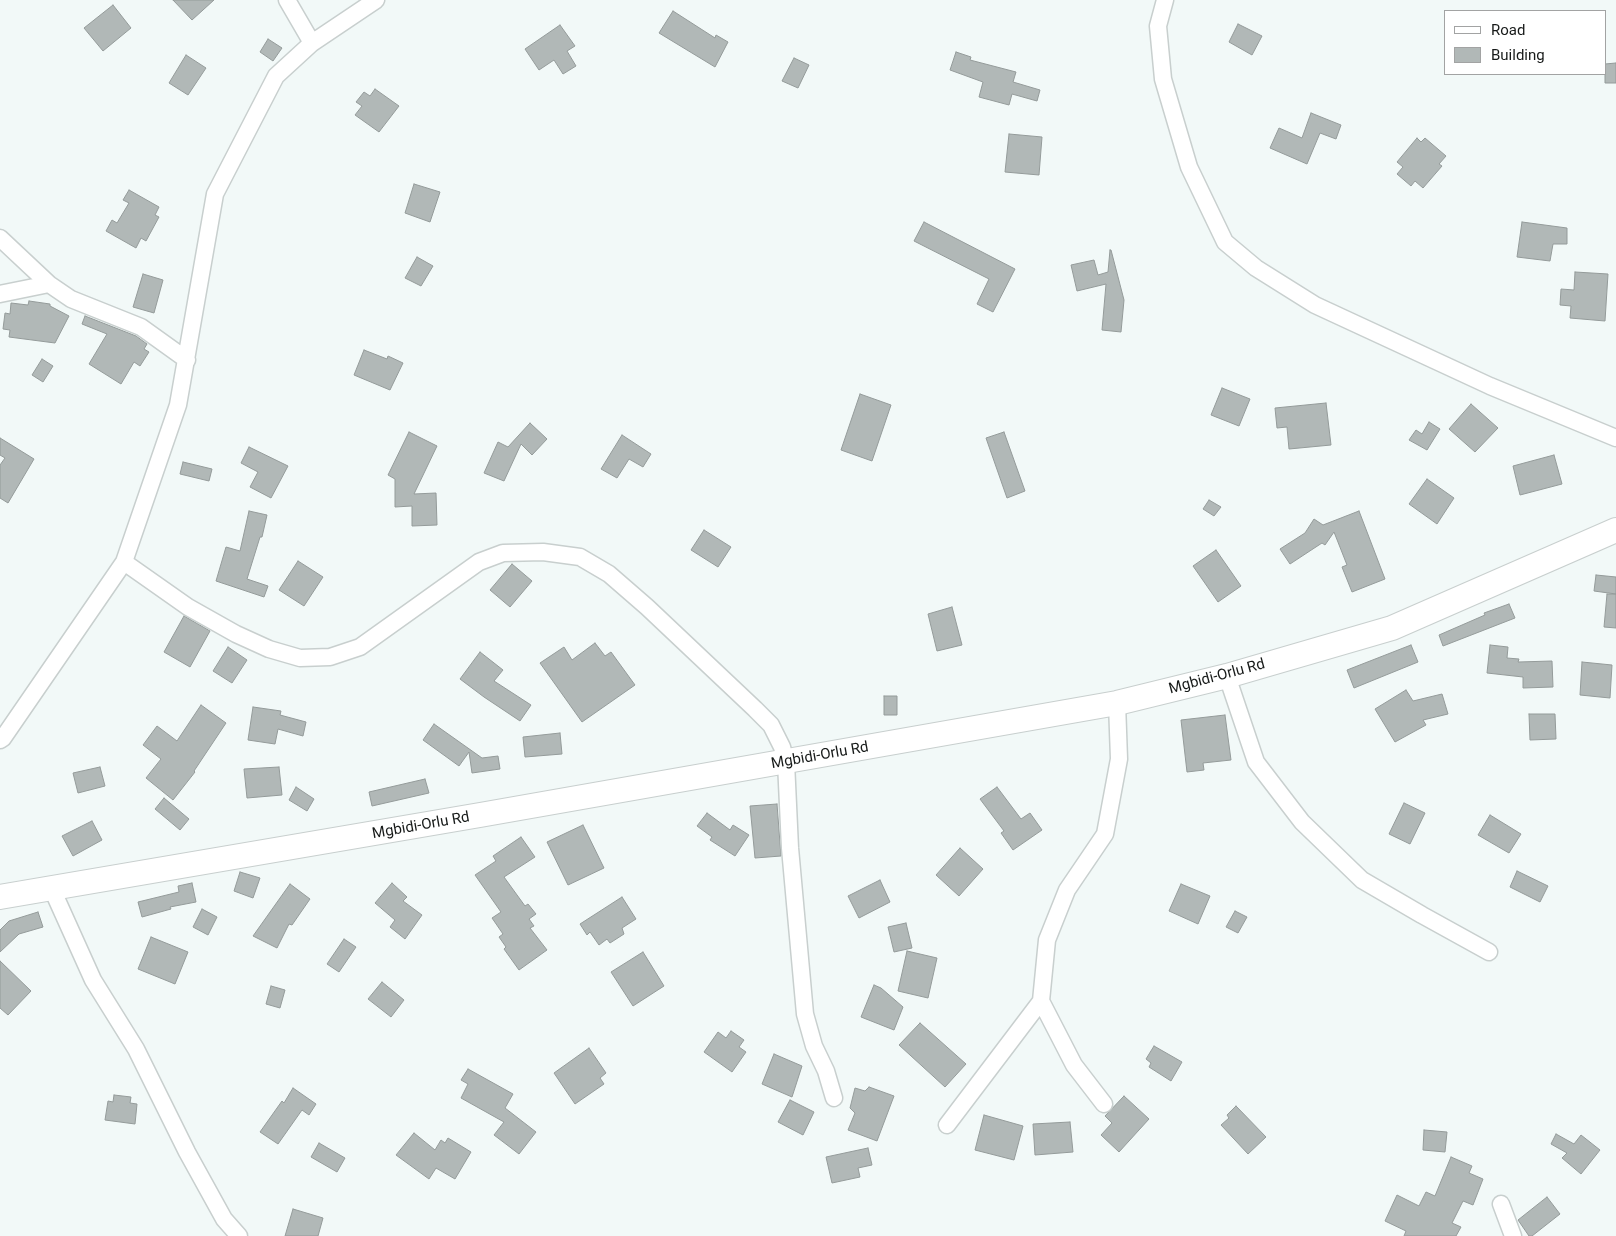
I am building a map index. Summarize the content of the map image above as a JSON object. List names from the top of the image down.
{
  "streets": {
    "main road": ["Mgbidi-Orlu Rd"]
  },
  "legend": ["Road", "Building"]
}
